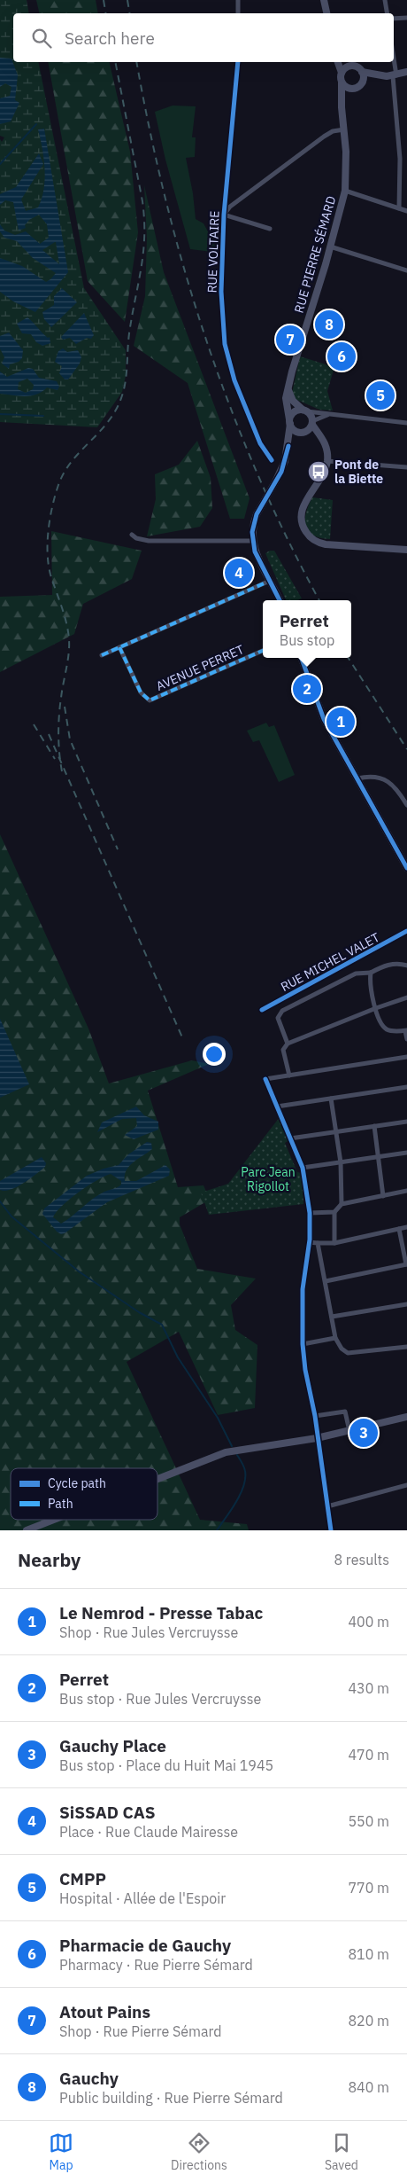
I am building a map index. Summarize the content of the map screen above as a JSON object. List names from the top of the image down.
{
  "streets": {
    "main road": ["RUE PIERRE SÉMARD"],
    "street": ["RUE VOLTAIRE", "AVENUE PERRET", "RUE MICHEL VALET"]
  },
  "parks": ["Parc Jean Rigollot"],
  "places": {
    "bus stop": ["Pont de la Biette"]
  },
  "legend": ["Cycle path", "Path"],
  "page": {
    "search": "Search here",
    "pins": [
      "8",
      "7",
      "6",
      "5",
      "4",
      "2",
      "1",
      "3"
    ],
    "popup": ["Perret", "Bus stop"],
    "heading": ["Nearby", "8 results"],
    "list": [
      {
        "mark": "1",
        "name": "Le Nemrod - Presse Tabac",
        "note": "Shop · Rue Jules Vercruysse",
        "value": "400 m"
      },
      {
        "mark": "2",
        "name": "Perret",
        "note": "Bus stop · Rue Jules Vercruysse",
        "value": "430 m"
      },
      {
        "mark": "3",
        "name": "Gauchy Place",
        "note": "Bus stop · Place du Huit Mai 1945",
        "value": "470 m"
      },
      {
        "mark": "4",
        "name": "SiSSAD CAS",
        "note": "Place · Rue Claude Mairesse",
        "value": "550 m"
      },
      {
        "mark": "5",
        "name": "CMPP",
        "note": "Hospital · Allée de l'Espoir",
        "value": "770 m"
      },
      {
        "mark": "6",
        "name": "Pharmacie de Gauchy",
        "note": "Pharmacy · Rue Pierre Sémard",
        "value": "810 m"
      },
      {
        "mark": "7",
        "name": "Atout Pains",
        "note": "Shop · Rue Pierre Sémard",
        "value": "820 m"
      },
      {
        "mark": "8",
        "name": "Gauchy",
        "note": "Public building · Rue Pierre Sémard",
        "value": "840 m"
      }
    ],
    "nav": ["Map", "Directions", "Saved"]
  }
}
